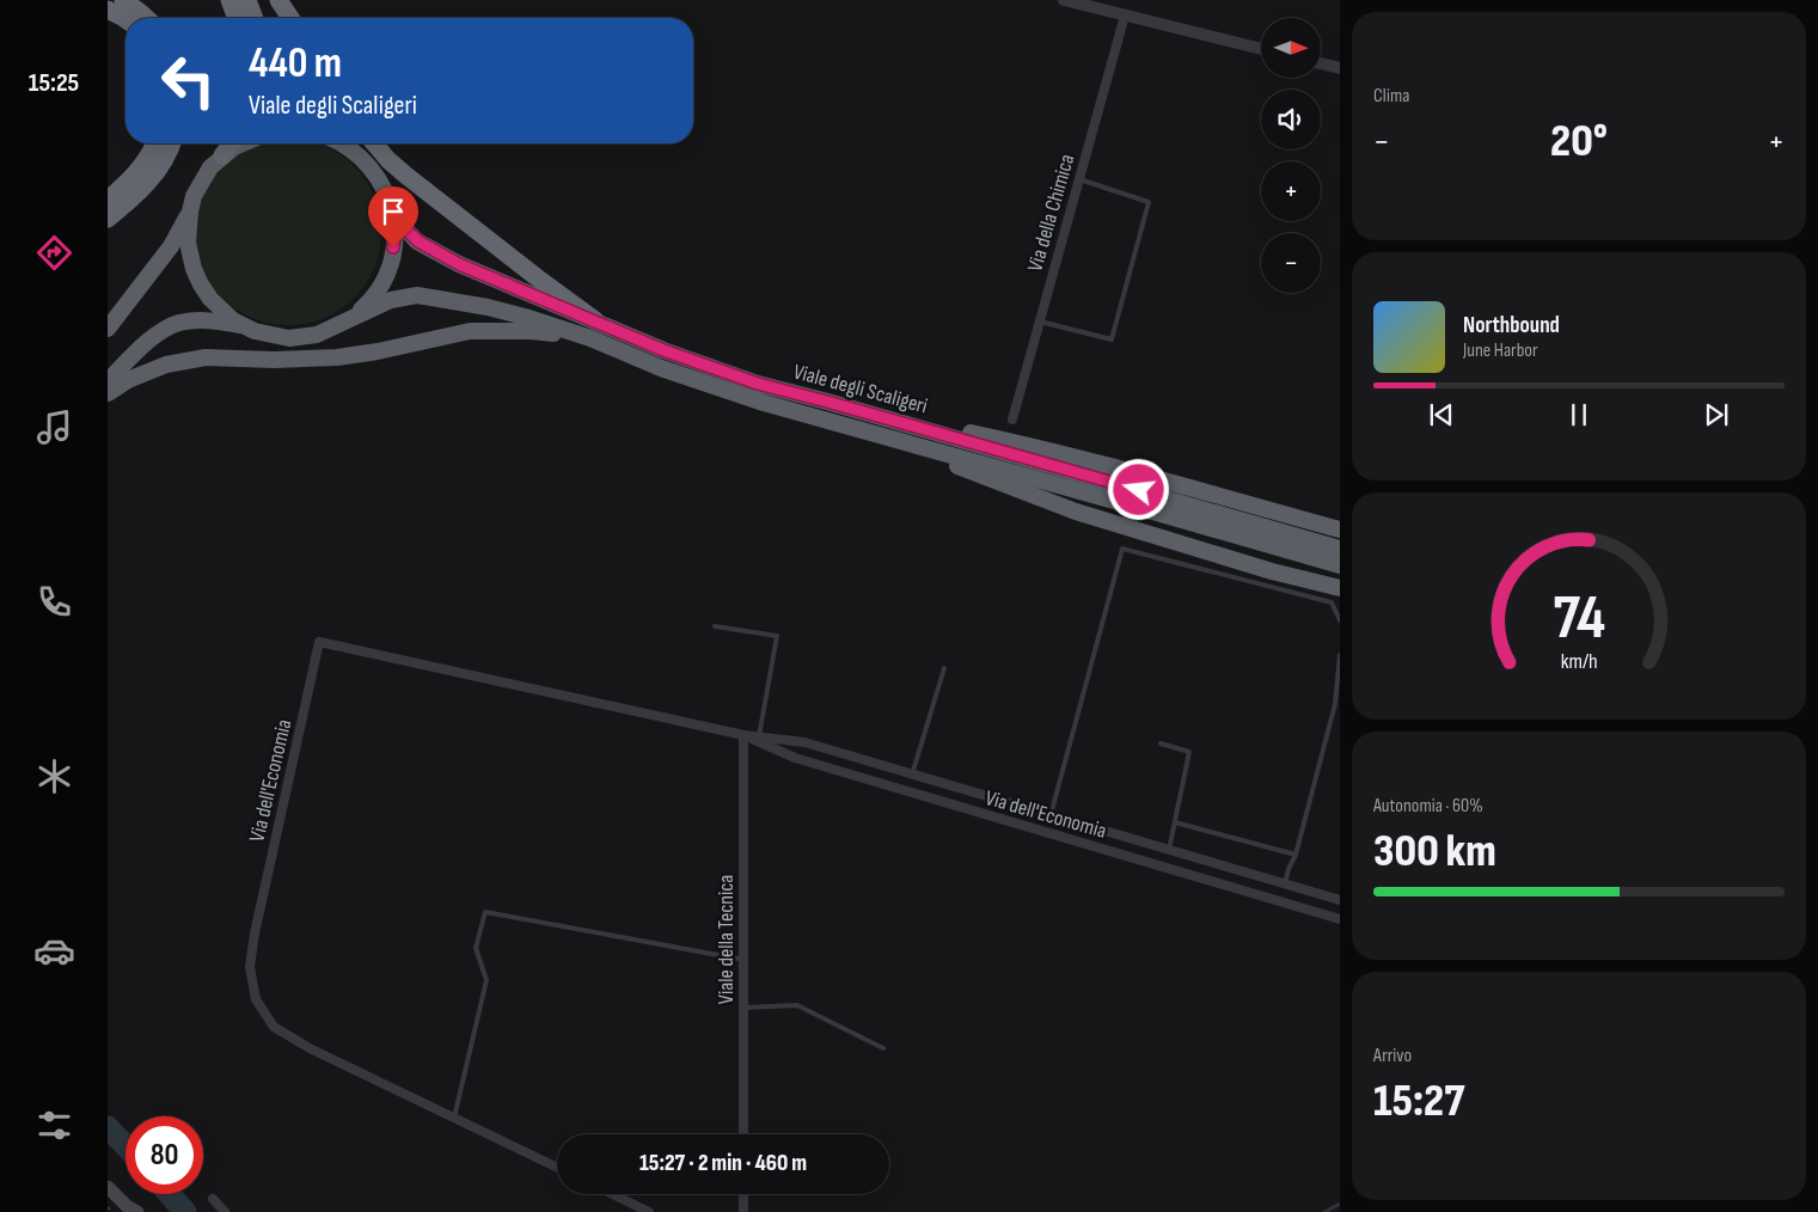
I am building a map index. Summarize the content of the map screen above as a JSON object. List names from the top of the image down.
{
  "streets": {
    "highway": ["Viale degli Scaligeri"],
    "street": ["Via della Chimica", "Via dell'Economia", "Viale della Tecnica"]
  },
  "crossings": [
    ["Via dell'Economia", "Viale della Tecnica"]
  ],
  "north": "right",
  "page": {
    "tabs": "15:25",
    "tile": [
      "Clima",
      ["Autonomia · 60%", "300 km"],
      ["Arrivo", "15:27"]
    ],
    "map_buttons": ["+", "−"],
    "turn": ["440 m", "Viale degli Scaligeri"],
    "heat": ["−", "20°", "+"],
    "song": ["Northbound", "June Harbor"],
    "limit": "80",
    "trip": "15:27 · 2 min · 460 m",
    "gauge": ["74", "km/h"]
  }
}
